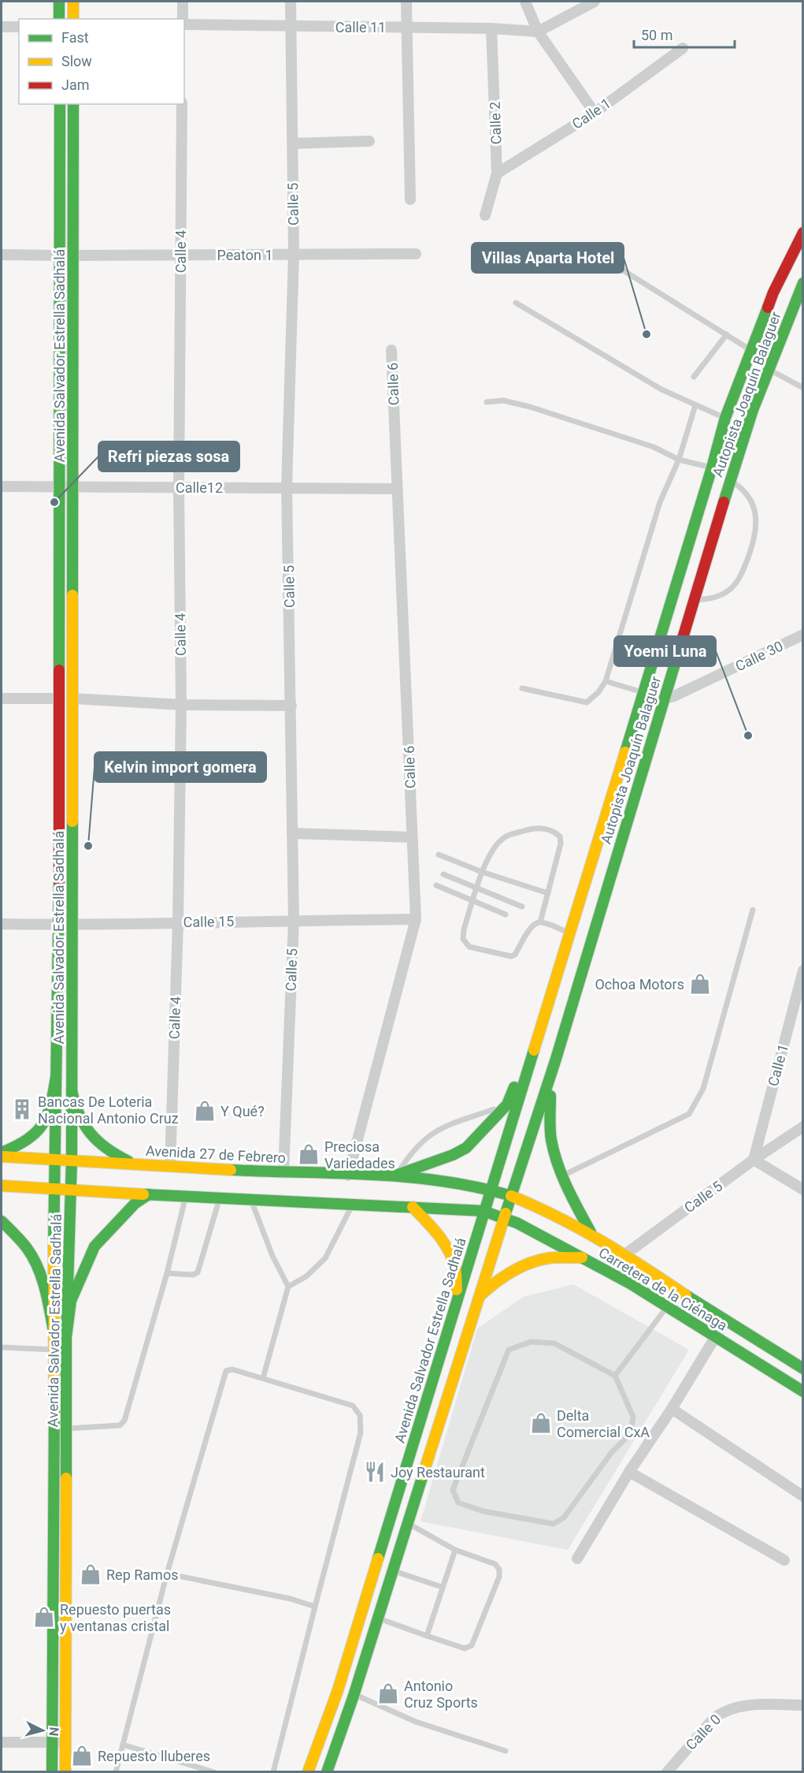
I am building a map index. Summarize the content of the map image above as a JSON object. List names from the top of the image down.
{
  "streets": {
    "main road": [
      "Avenida Salvador Estrella Sadhalá",
      "Autopista Joaquín Balaguer",
      "Avenida 27 de Febrero",
      "Carretera de la Ciénaga"
    ],
    "street": [
      "Calle 11",
      "Calle 1",
      "Calle 2",
      "Calle 5",
      "Calle 4",
      "Peaton 1",
      "Calle 6",
      "Calle12",
      "Calle 30",
      "Calle 15",
      "Calle 0"
    ]
  },
  "crossings": [
    ["Calle 11", "Calle 2"],
    ["Calle 11", "Calle 5"],
    ["Calle 1", "Calle 2"],
    ["Calle 1", "Calle 5"],
    ["Calle 5", "Peaton 1"],
    ["Calle 5", "Calle12"],
    ["Calle 5", "Calle 15"],
    ["Calle 5", "Avenida 27 de Febrero"],
    ["Calle 5", "Carretera de la Ciénaga"],
    ["Calle 4", "Peaton 1"],
    ["Calle 4", "Calle12"],
    ["Calle 4", "Calle 15"],
    ["Calle 4", "Avenida 27 de Febrero"],
    ["Peaton 1", "Avenida Salvador Estrella Sadhalá"],
    ["Avenida Salvador Estrella Sadhalá", "Autopista Joaquín Balaguer"],
    ["Avenida Salvador Estrella Sadhalá", "Calle12"],
    ["Avenida Salvador Estrella Sadhalá", "Calle 15"],
    ["Avenida Salvador Estrella Sadhalá", "Avenida 27 de Febrero"],
    ["Calle 6", "Calle12"],
    ["Calle 6", "Calle 15"],
    ["Calle 6", "Avenida 27 de Febrero"],
    ["Autopista Joaquín Balaguer", "Calle 30"],
    ["Avenida 27 de Febrero", "Carretera de la Ciénaga"]
  ],
  "places": {
    "other": [
      "Villas Aparta Hotel",
      "Refri piezas sosa",
      "Yoemi Luna",
      "Kelvin import gomera"
    ],
    "shop": [
      "Ochoa Motors",
      "Y Qué?",
      "Preciosa Variedades",
      "Delta Comercial CxA",
      "Rep Ramos",
      "Repuesto puertas y ventanas cristal",
      "Antonio Cruz Sports",
      "Repuesto lluberes"
    ],
    "building": ["Bancas De Loteria Nacional Antonio Cruz"],
    "restaurant": ["Joy Restaurant"]
  },
  "legend": ["Fast", "Slow", "Jam"],
  "scale_bar": "50 m",
  "north": "right"
}
